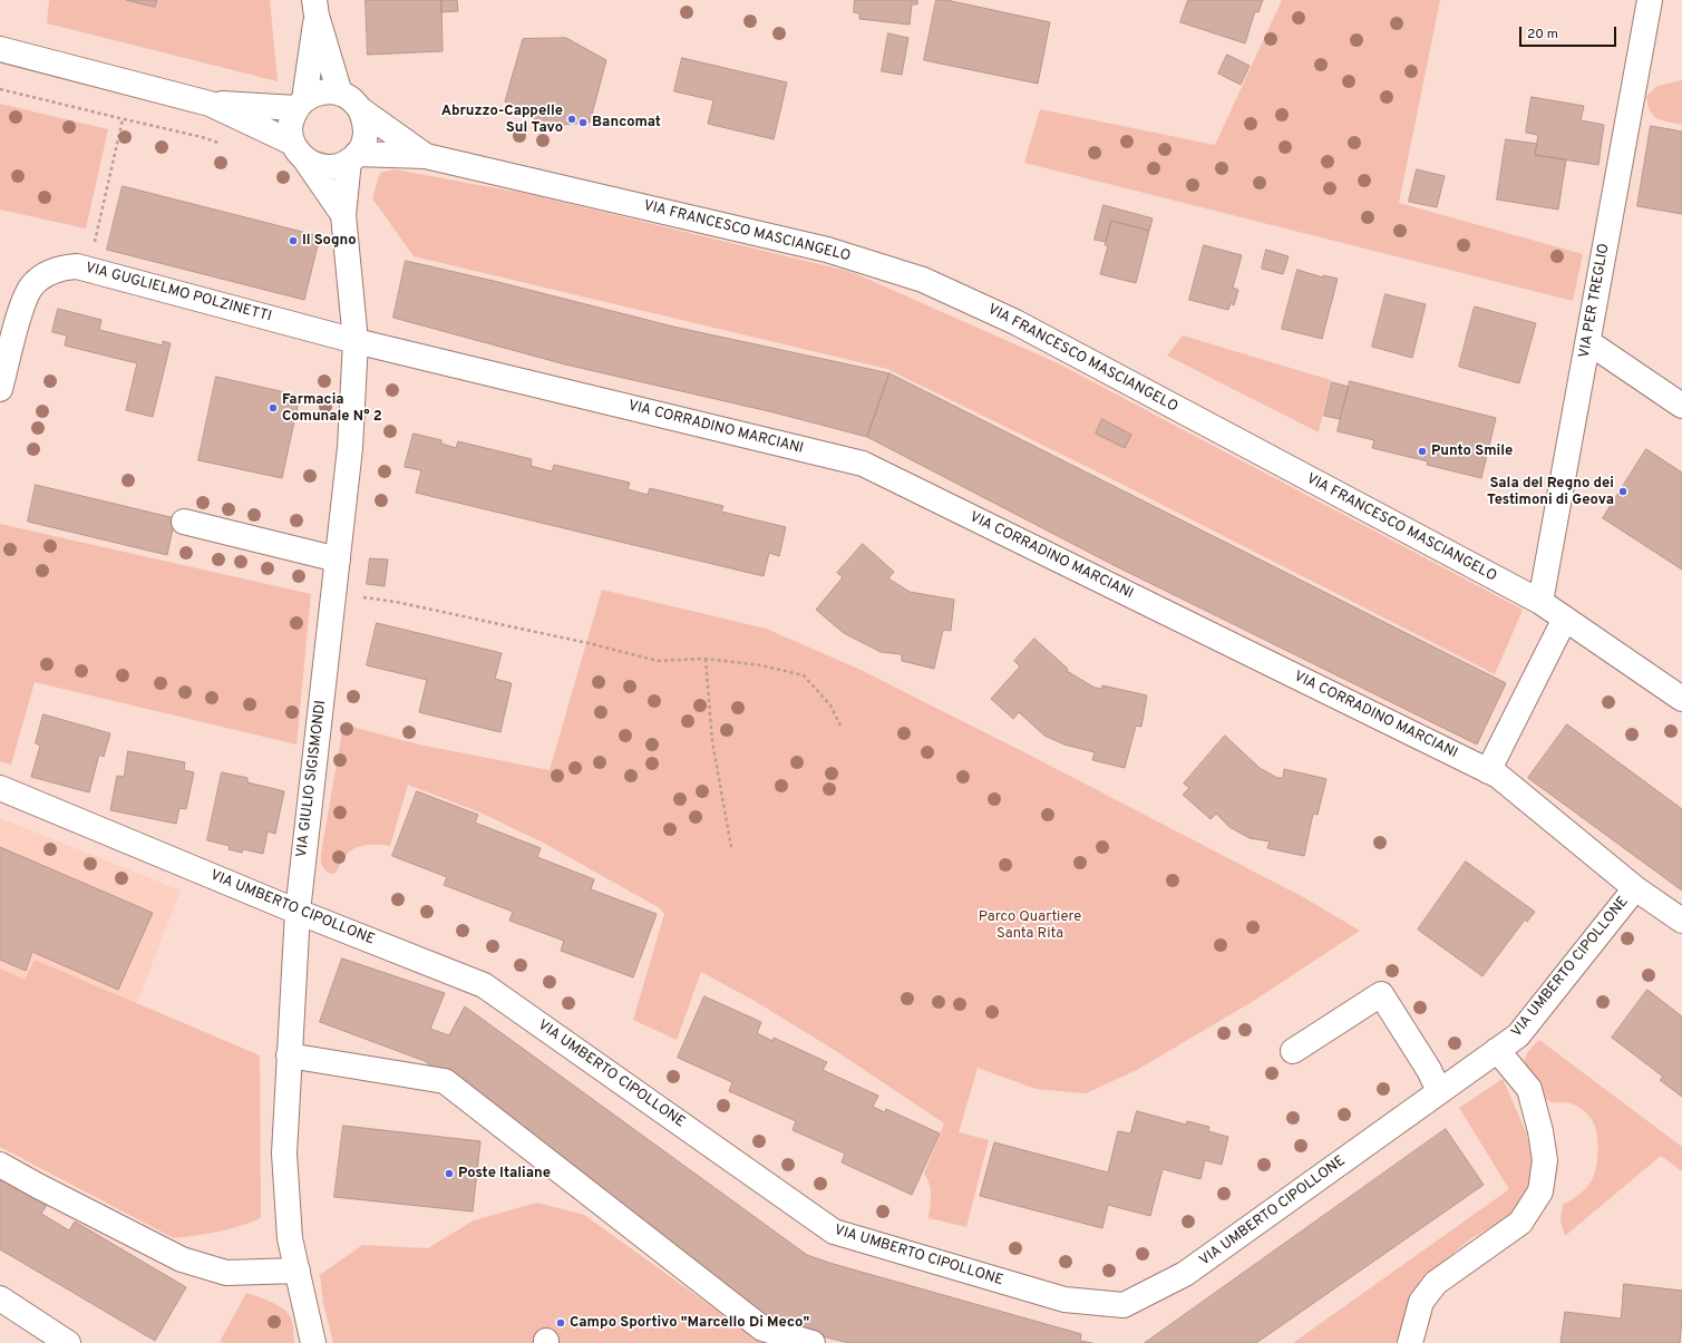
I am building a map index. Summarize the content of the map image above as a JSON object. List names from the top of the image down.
{
  "streets": {
    "street": [
      "VIA FRANCESCO MASCIANGELO",
      "VIA GUGLIELMO POLZINETTI",
      "VIA PER TREGLIO",
      "VIA CORRADINO MARCIANI",
      "VIA GIULIO SIGISMONDI",
      "VIA UMBERTO CIPOLLONE"
    ]
  },
  "crossings": [
    ["VIA FRANCESCO MASCIANGELO", "VIA PER TREGLIO"],
    ["VIA FRANCESCO MASCIANGELO", "VIA GIULIO SIGISMONDI"],
    ["VIA GUGLIELMO POLZINETTI", "VIA CORRADINO MARCIANI"],
    ["VIA GUGLIELMO POLZINETTI", "VIA GIULIO SIGISMONDI"],
    ["VIA CORRADINO MARCIANI", "VIA GIULIO SIGISMONDI"],
    ["VIA CORRADINO MARCIANI", "VIA UMBERTO CIPOLLONE"],
    ["VIA GIULIO SIGISMONDI", "VIA UMBERTO CIPOLLONE"]
  ],
  "parks": ["Parco Quartiere Santa Rita"],
  "places": [
    "Abruzzo-Cappelle Sul Tavo",
    "Bancomat",
    "Il Sogno",
    "Farmacia Comunale N° 2",
    "Punto Smile",
    "Sala del Regno dei Testimoni di Geova",
    "Poste Italiane",
    "Campo Sportivo \"Marcello Di Meco\""
  ],
  "scale_bar": "20 m"
}
